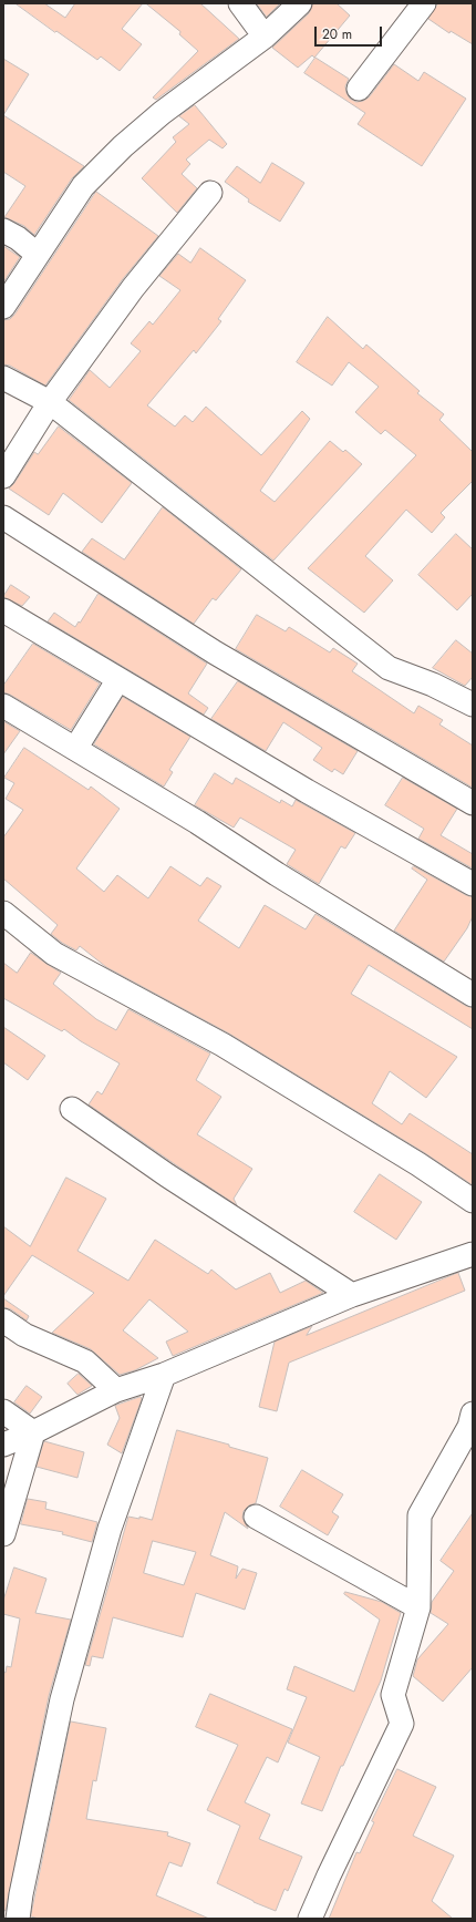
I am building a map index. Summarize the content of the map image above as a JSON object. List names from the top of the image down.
{
  "scale_bar": "20 m"
}
